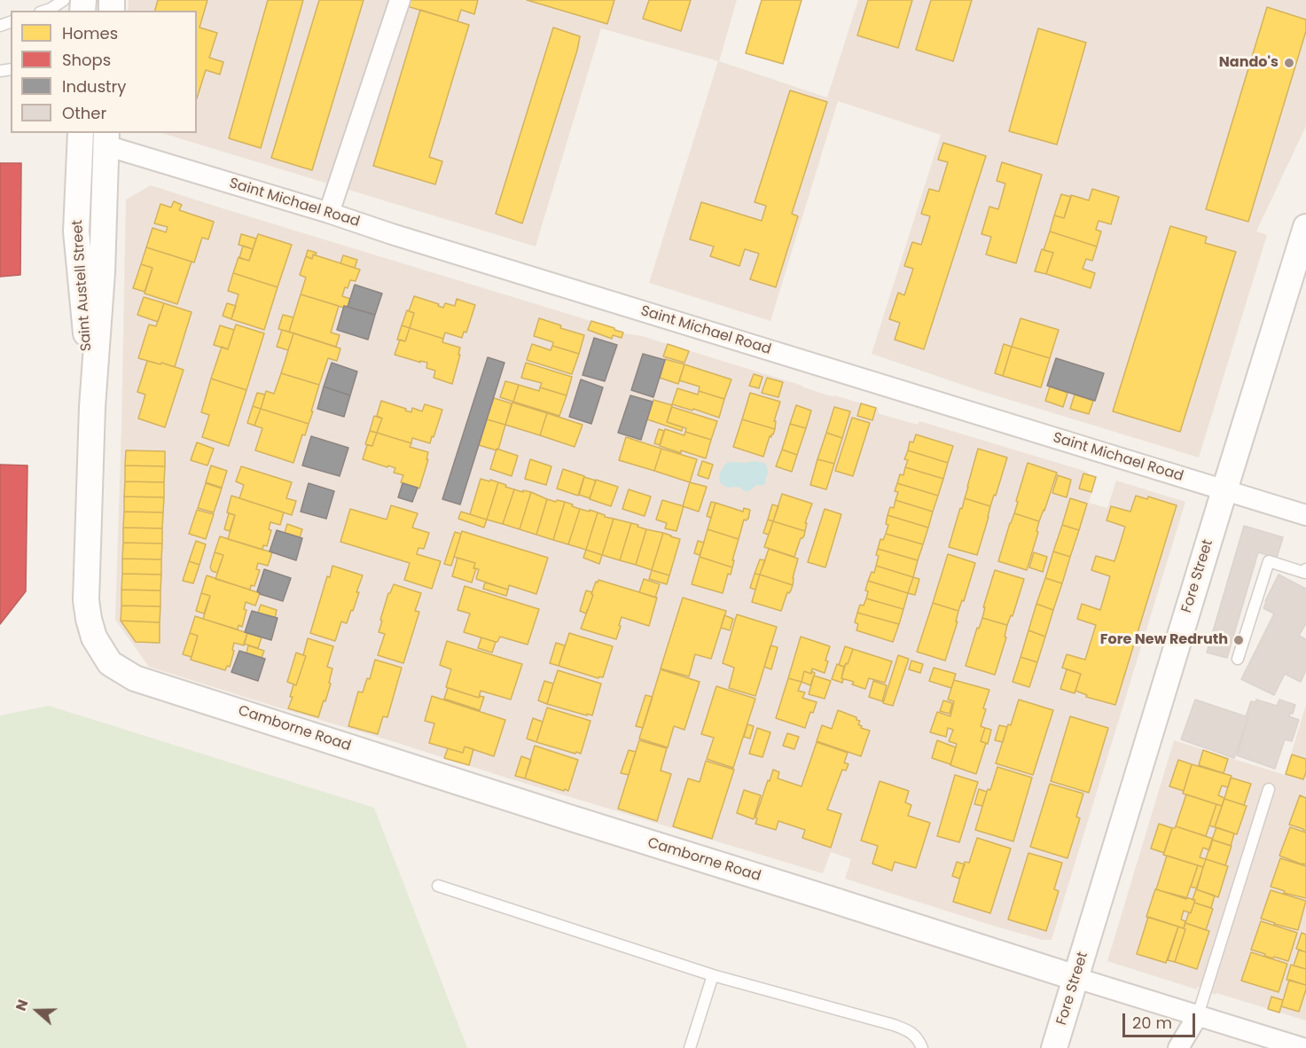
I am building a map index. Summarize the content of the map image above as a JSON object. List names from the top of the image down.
{
  "streets": {
    "street": [
      "Saint Michael Road",
      "Saint Austell Street",
      "Fore Street",
      "Camborne Road"
    ]
  },
  "crossings": [
    ["Saint Michael Road", "Saint Austell Street"],
    ["Saint Michael Road", "Fore Street"],
    ["Saint Austell Street", "Camborne Road"],
    ["Fore Street", "Camborne Road"]
  ],
  "places": ["Nando's", "Fore New Redruth"],
  "legend": [
    "Homes",
    "Shops",
    "Industry",
    "Other"
  ],
  "scale_bar": "20 m",
  "north": "left"
}
